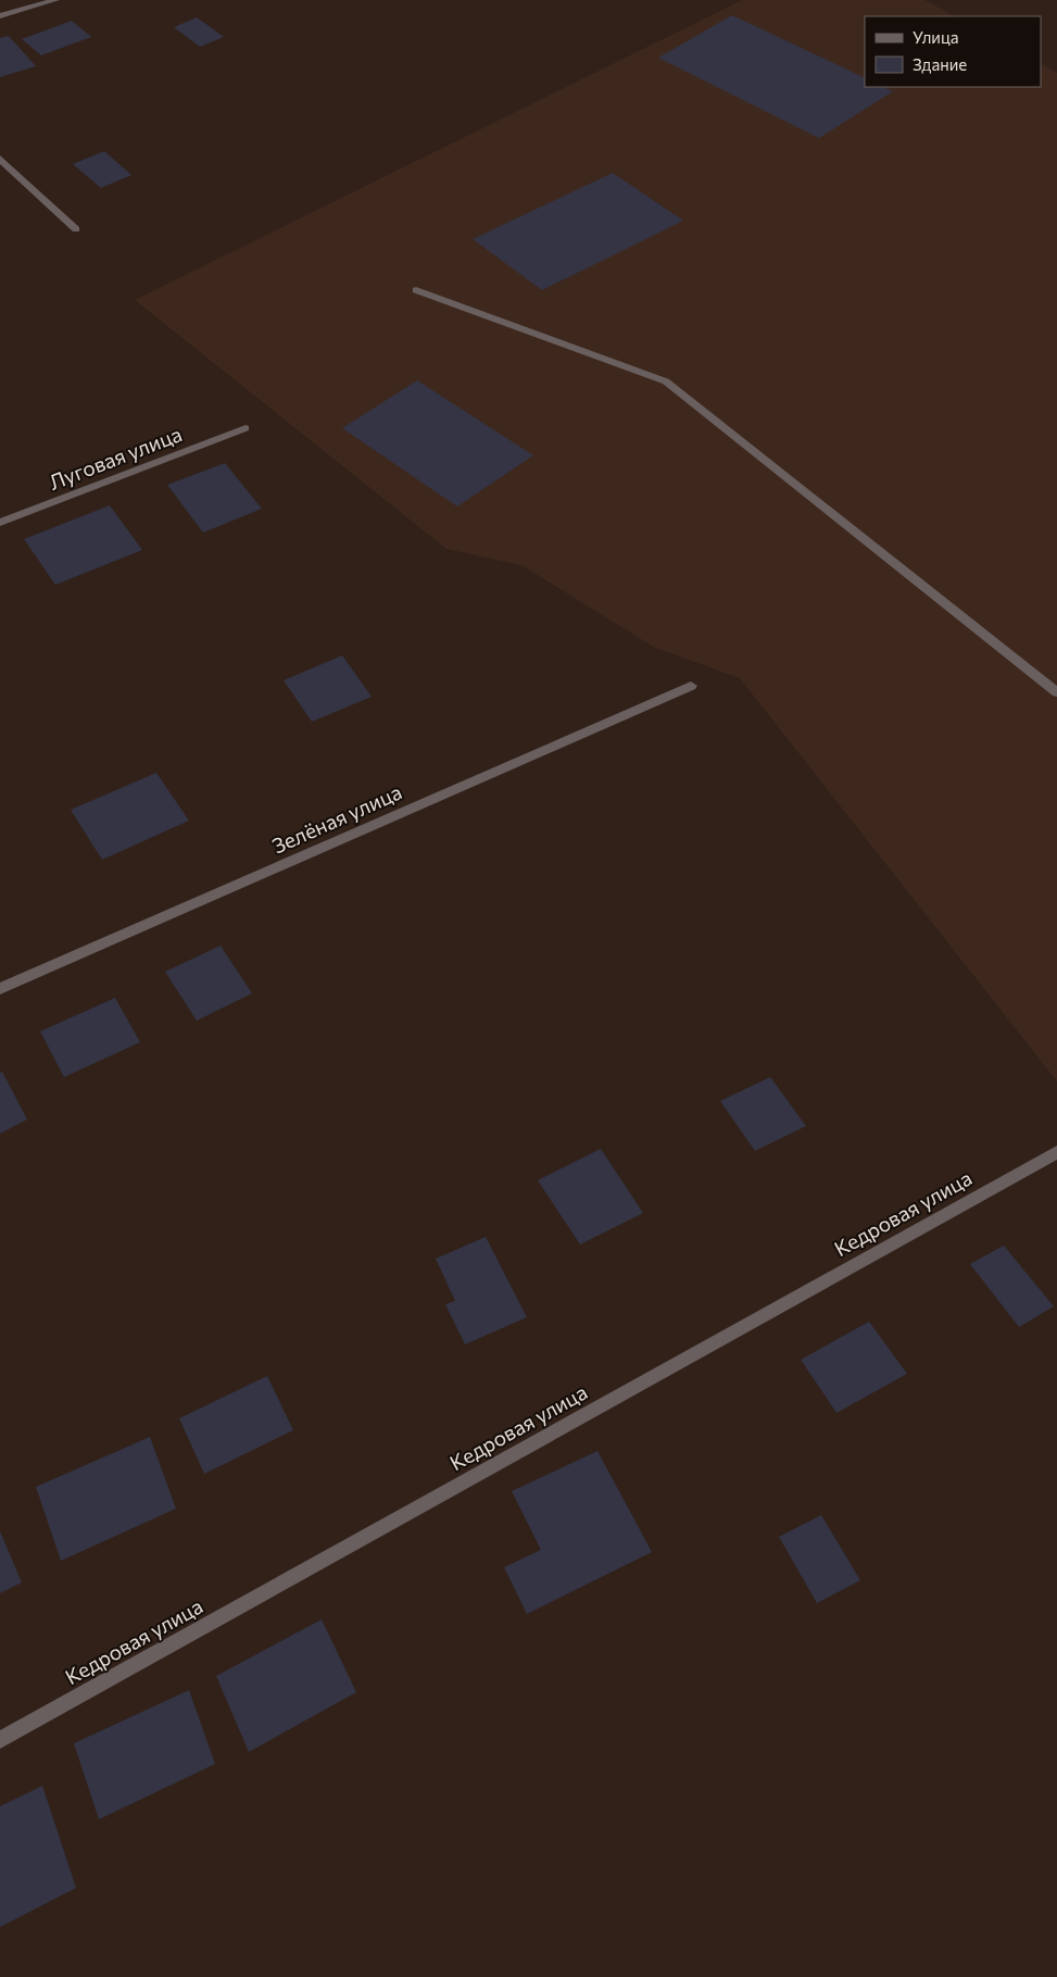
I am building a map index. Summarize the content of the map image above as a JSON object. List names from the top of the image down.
{
  "streets": {
    "street": ["Луговая улица", "Зелёная улица", "Кедровая улица"]
  },
  "legend": ["Улица", "Здание"]
}
